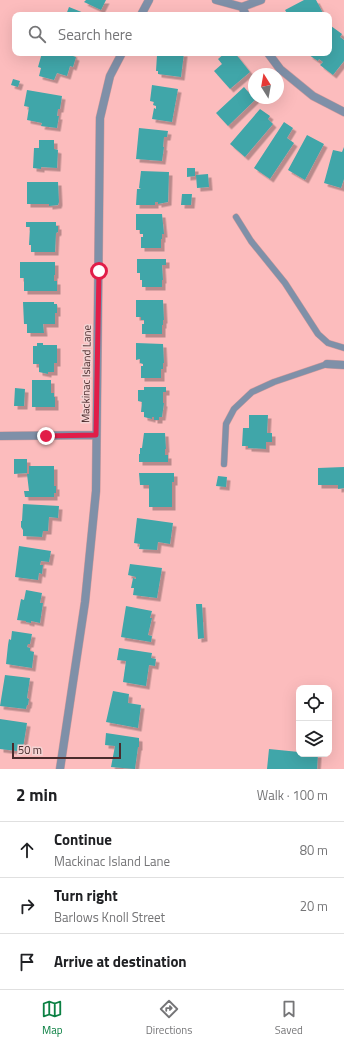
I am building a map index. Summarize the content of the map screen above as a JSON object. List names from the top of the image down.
{
  "streets": {
    "street": ["Mackinac Island Lane"]
  },
  "scale_bar": "50 m",
  "north": "top",
  "page": {
    "search": "Search here",
    "scale": "50 m",
    "heading": ["2 min", "Walk · 100 m"],
    "list": [
      ["Continue", "Mackinac Island Lane", "80 m"],
      ["Turn right", "Barlows Knoll Street", "20 m"],
      "Arrive at destination"
    ],
    "nav": ["Map", "Directions", "Saved"]
  }
}
